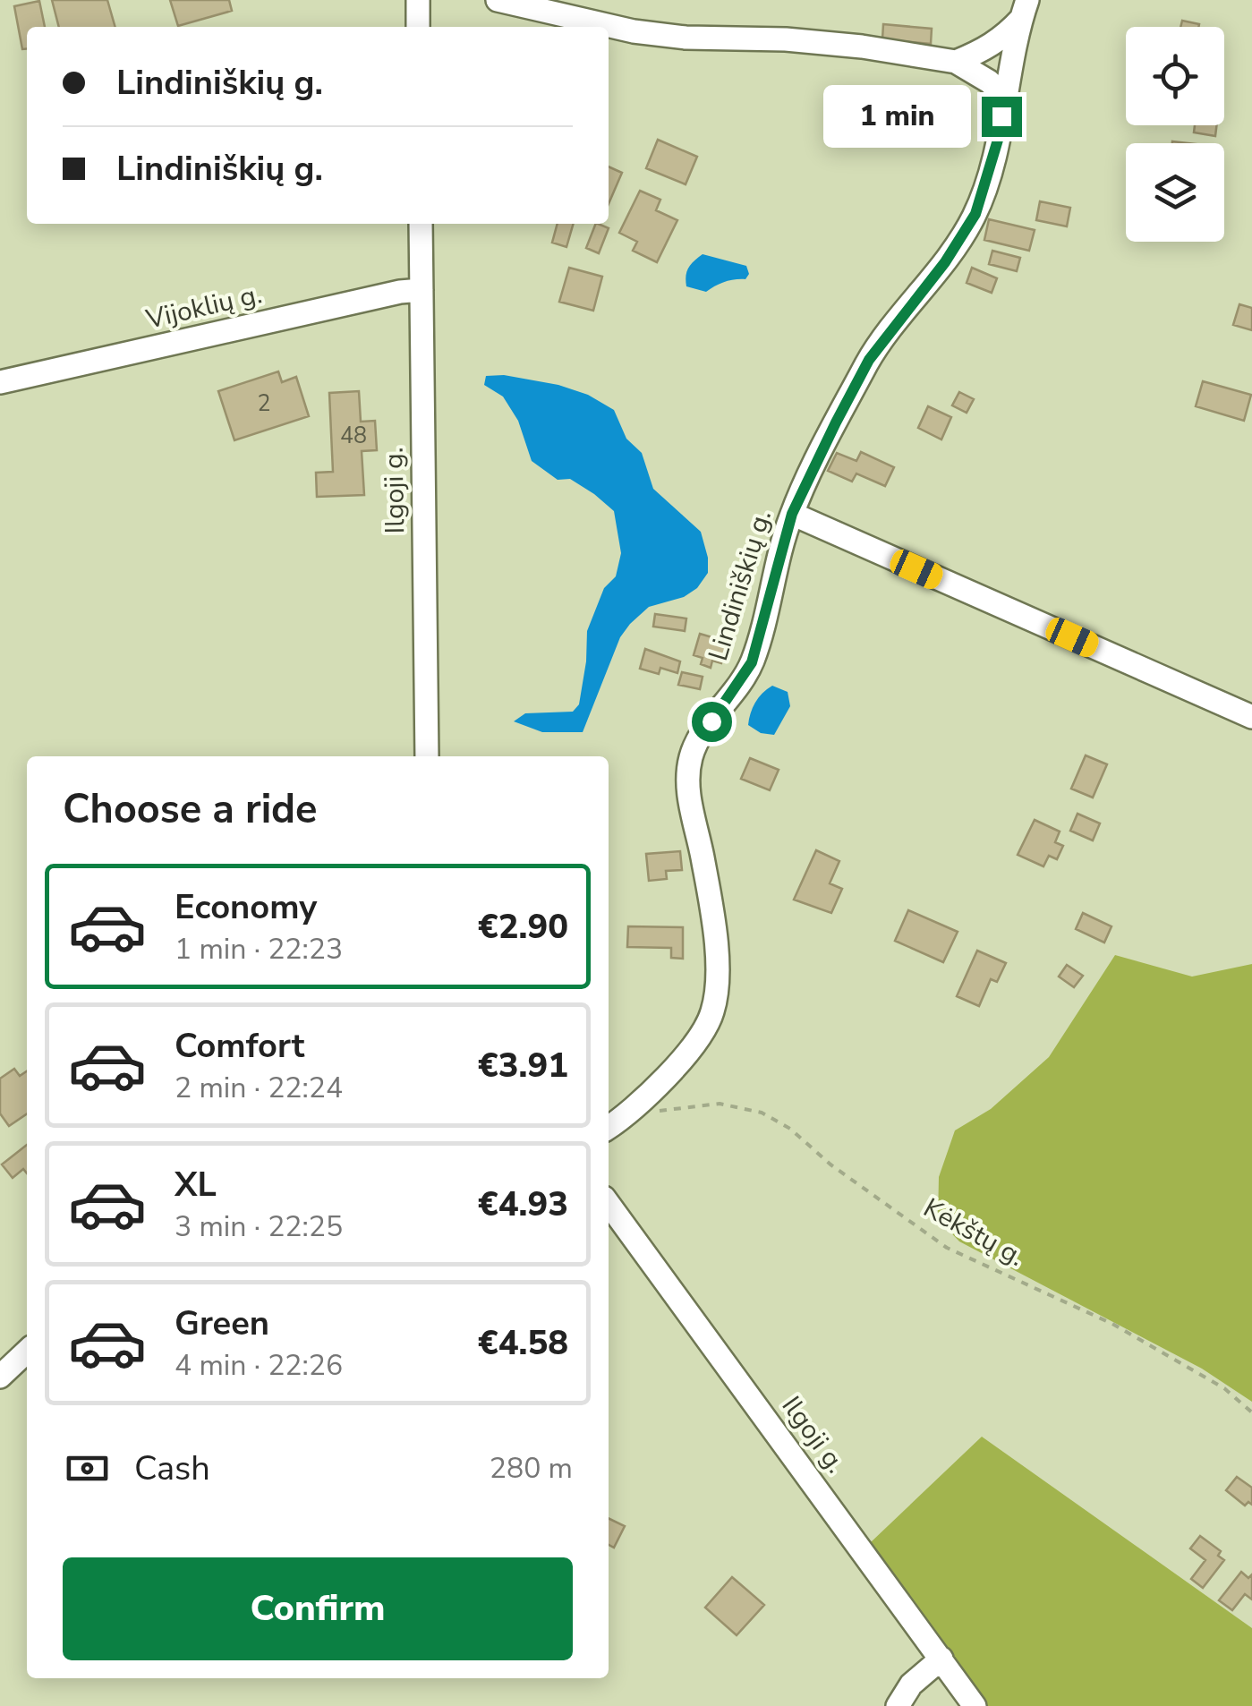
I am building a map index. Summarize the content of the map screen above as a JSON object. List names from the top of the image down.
{
  "streets": {
    "street": ["Vijoklių g.", "Ilgoji g.", "Lindiniškių g."],
    "path": ["Kėkštų g."]
  },
  "crossings": [
    ["Vijoklių g.", "Ilgoji g."],
    ["Lindiniškių g.", "Kėkštų g."]
  ],
  "house_numbers": ["2", "48"],
  "page": {
    "banner": ["Lindiniškių g.", "Lindiniškių g."],
    "bubble": "1 min",
    "heading": "Choose a ride",
    "list": [
      {
        "name": "Economy",
        "note": "1 min · 22:23",
        "value": "€2.90"
      },
      {
        "name": "Comfort",
        "note": "2 min · 22:24",
        "value": "€3.91"
      },
      {
        "name": "XL",
        "note": "3 min · 22:25",
        "value": "€4.93"
      },
      {
        "name": "Green",
        "note": "4 min · 22:26",
        "value": "€4.58"
      }
    ],
    "pay": ["Cash", "280 m"],
    "buttons": "Confirm"
  }
}
